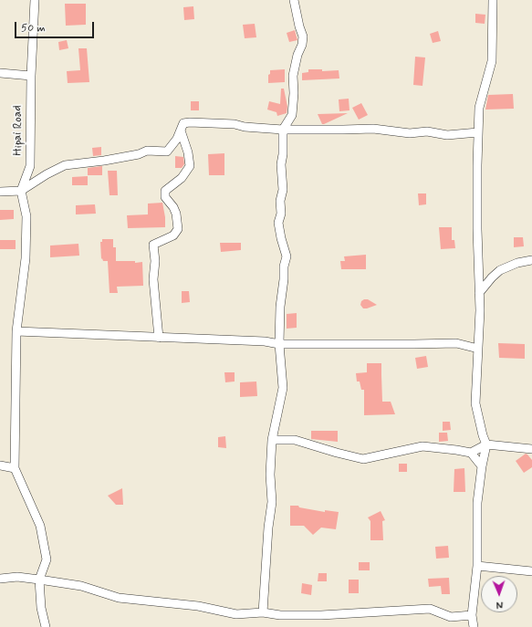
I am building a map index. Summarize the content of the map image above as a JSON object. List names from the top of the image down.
{
  "streets": {
    "street": ["Hipai Road"]
  },
  "scale_bar": "50 m",
  "north": "bottom"
}
